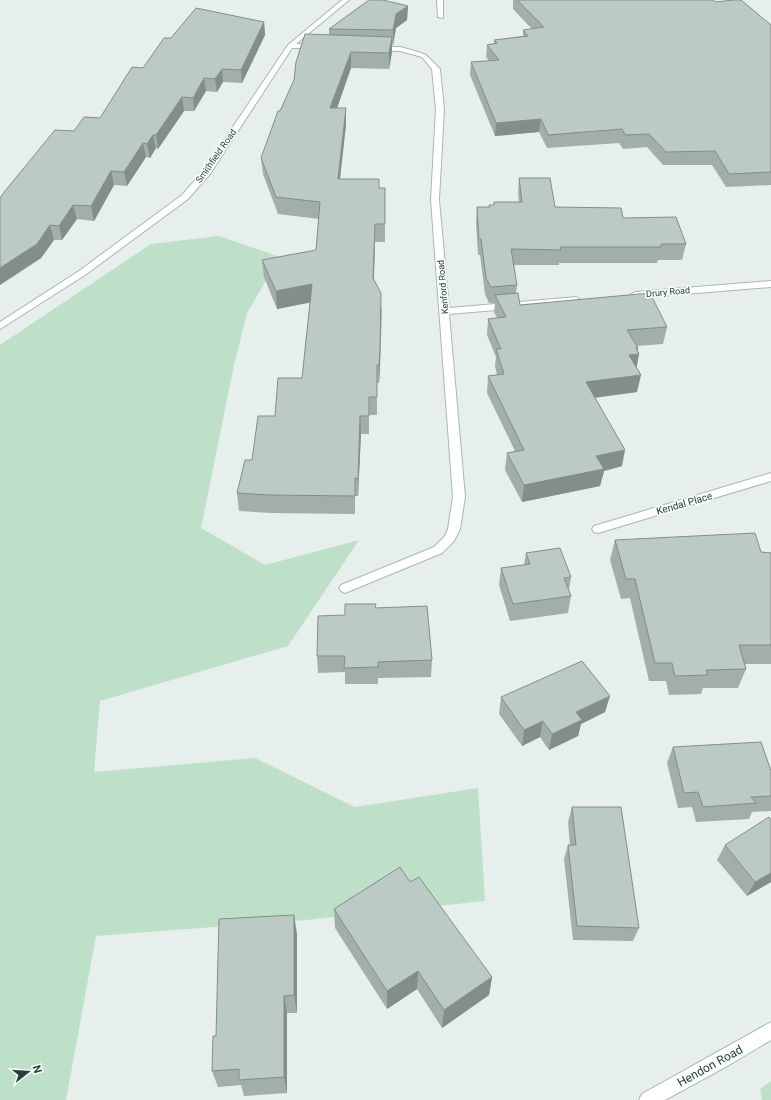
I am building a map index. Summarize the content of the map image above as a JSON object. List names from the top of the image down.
{
  "streets": {
    "street": [
      "Smithfield Road",
      "Kenford Road",
      "Drury Road",
      "Kendal Place",
      "Hendon Road"
    ]
  },
  "north": "right"
}
